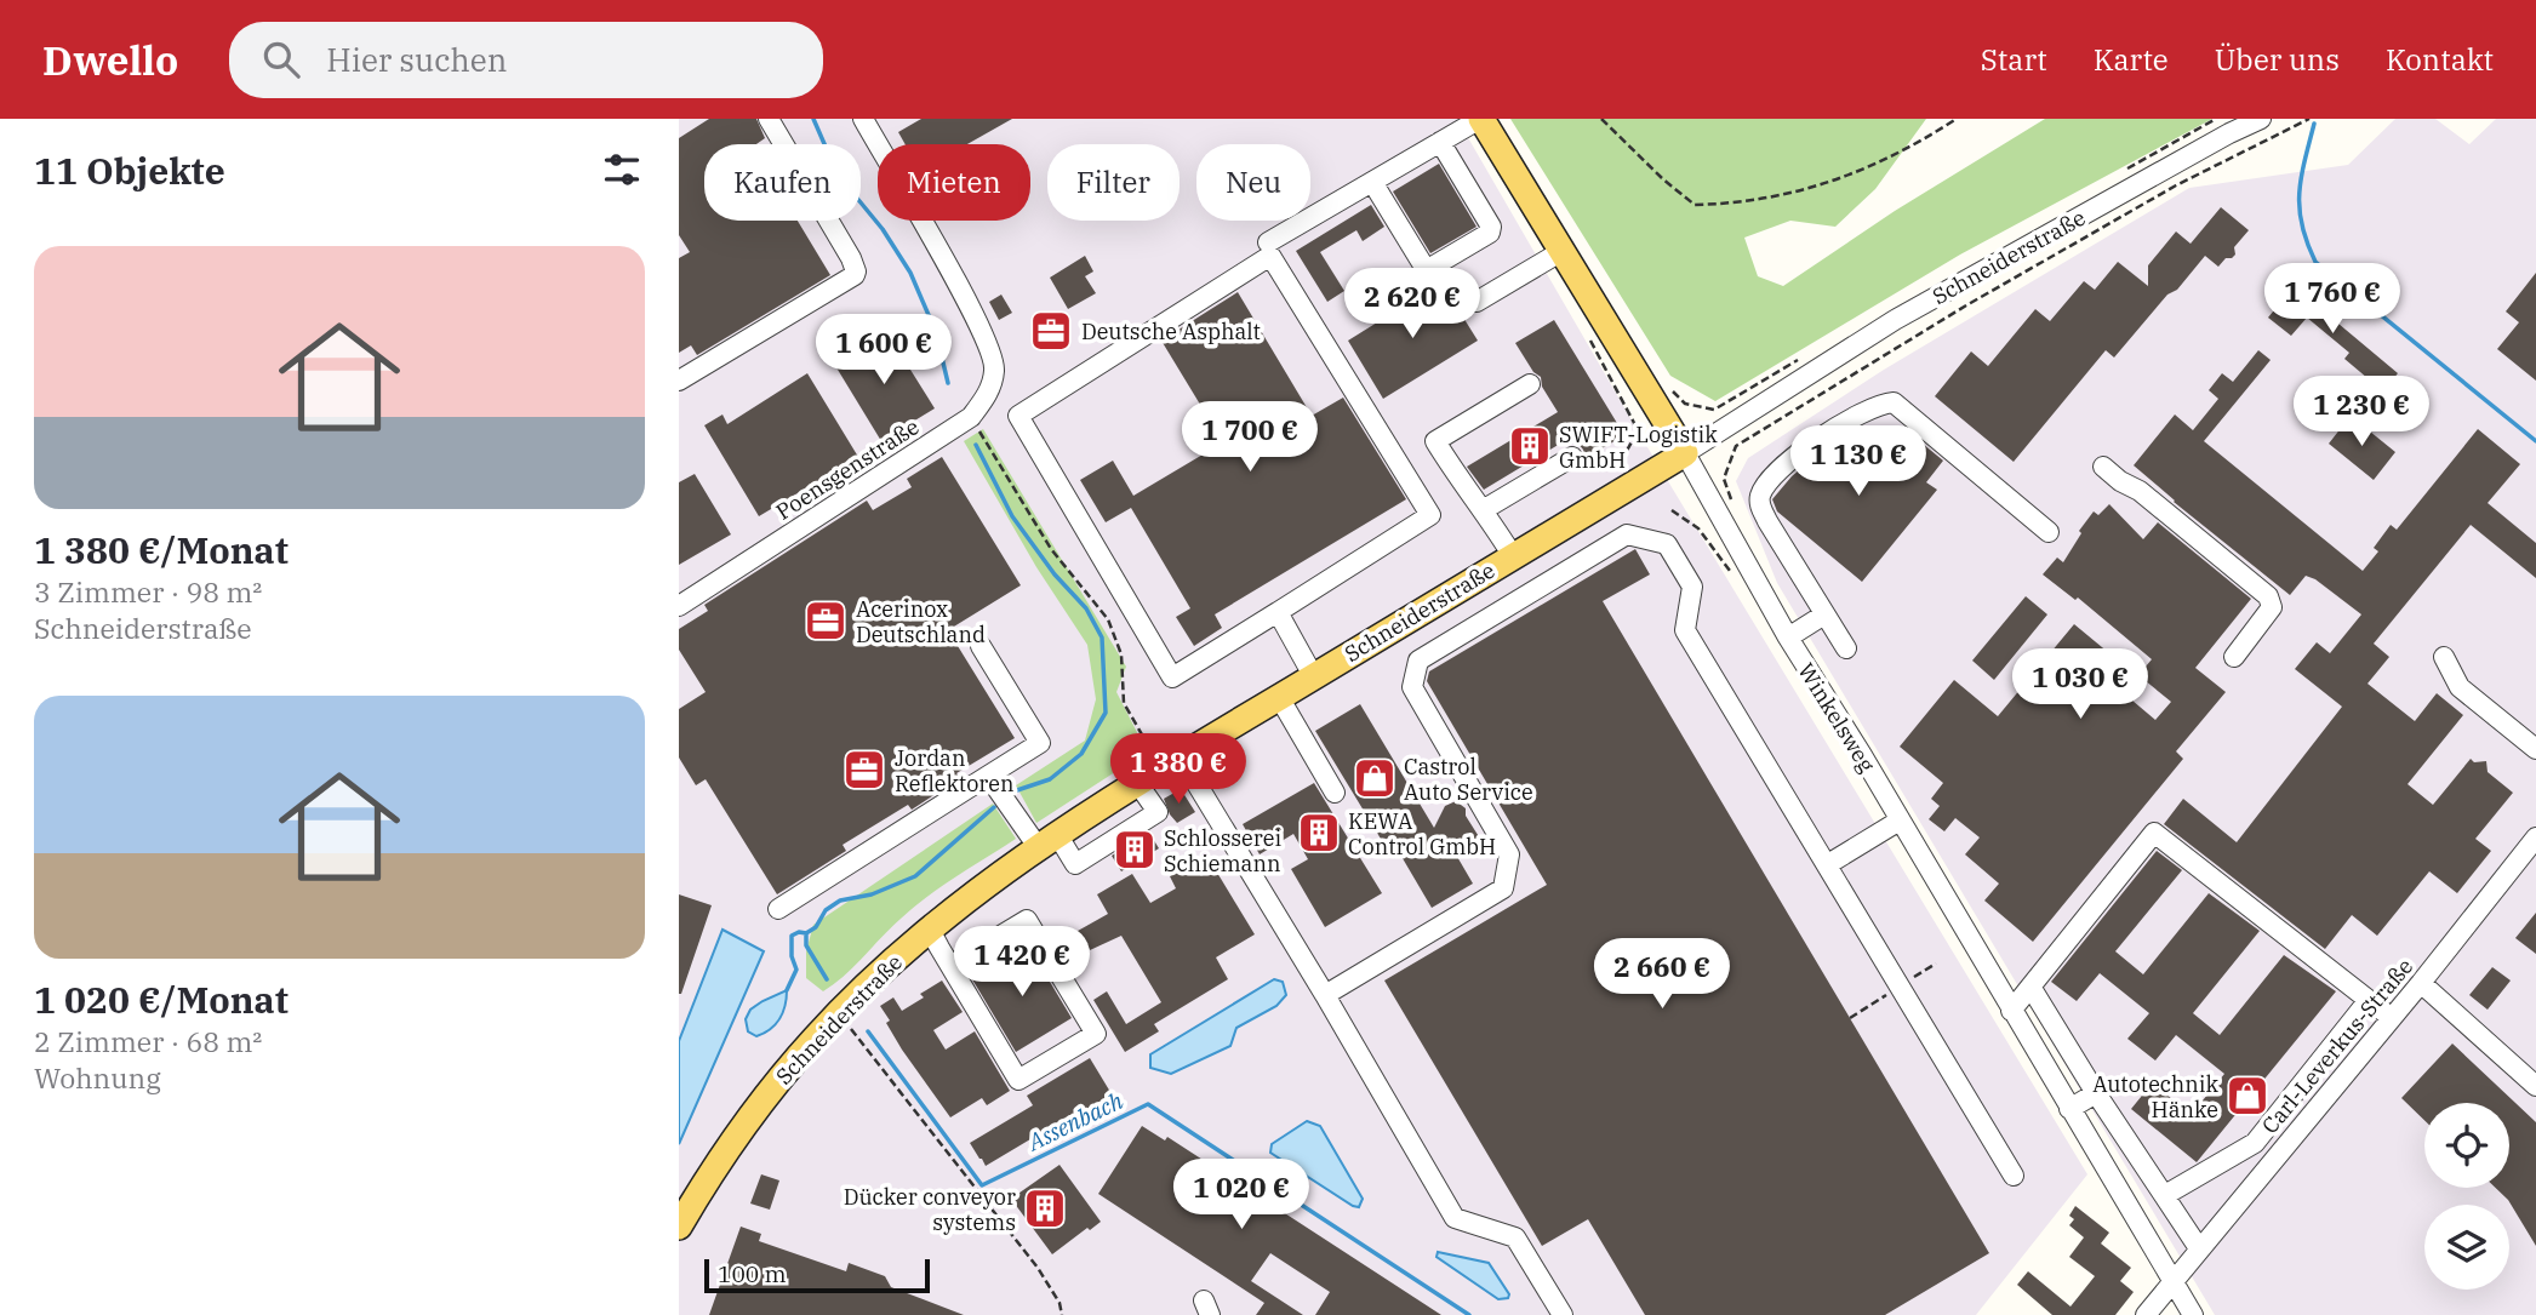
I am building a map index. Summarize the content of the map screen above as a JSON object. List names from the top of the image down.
{
  "streets": {
    "main road": ["Schneiderstraße", "Winkelsweg"],
    "street": ["Poensgenstraße", "Carl-Leverkus-Straße"]
  },
  "crossings": [
    ["Schneiderstraße", "Winkelsweg"],
    ["Winkelsweg", "Carl-Leverkus-Straße"]
  ],
  "water": ["Assenbach"],
  "places": {
    "office": ["Deutsche Asphalt", "Acerinox Deutschland", "Jordan Reflektoren"],
    "building": [
      "SWIFT-Logistik GmbH",
      "KEWA Control GmbH",
      "Schlosserei Schiemann",
      "Dücker conveyor systems"
    ],
    "shop": ["Castrol Auto Service", "Autotechnik Hänke"]
  },
  "scale_bar": "100 m",
  "page": {
    "header": "Dwello",
    "search": "Hier suchen",
    "nav": [
      "Start",
      "Karte",
      "Über uns",
      "Kontakt"
    ],
    "heading": "11 Objekte",
    "chip": [
      "Kaufen",
      "Mieten",
      "Filter",
      "Neu"
    ],
    "list": [
      {
        "name": "1 380 €/Monat",
        "note": "3 Zimmer · 98 m² · Schneiderstraße"
      },
      {
        "name": "1 020 €/Monat",
        "note": "2 Zimmer · 68 m² · Wohnung"
      }
    ],
    "price": [
      "1 760 €",
      "2 620 €",
      "1 600 €",
      "1 230 €",
      "1 700 €",
      "1 130 €",
      "1 030 €",
      "1 380 €",
      "1 420 €",
      "2 660 €",
      "1 020 €"
    ],
    "scale": "100 m"
  }
}
